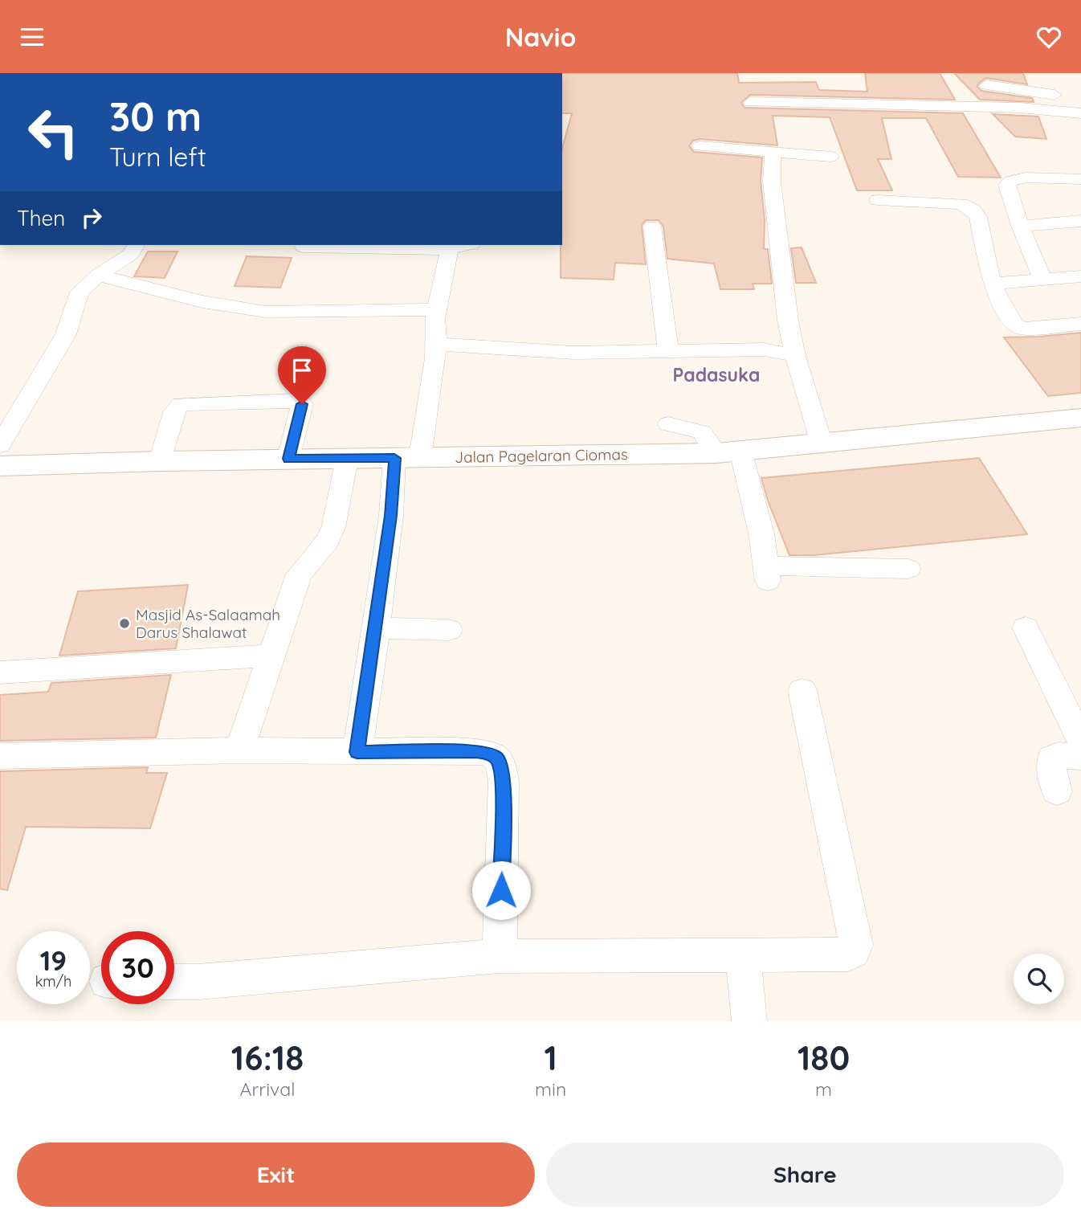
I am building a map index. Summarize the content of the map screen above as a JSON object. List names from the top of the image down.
{
  "streets": {
    "main road": ["Jalan Pagelaran Ciomas"]
  },
  "districts": ["Padasuka"],
  "places": ["Masjid As-Salaamah Darus Shalawat"],
  "page": {
    "header": "Navio",
    "turn": ["30 m", "Turn left"],
    "then": "Then",
    "speed": "19 km/h",
    "limit": "30",
    "eta": [
      "16:18",
      "Arrival",
      "1",
      "min",
      "180",
      "m"
    ],
    "buttons": ["Exit", "Share"]
  }
}
